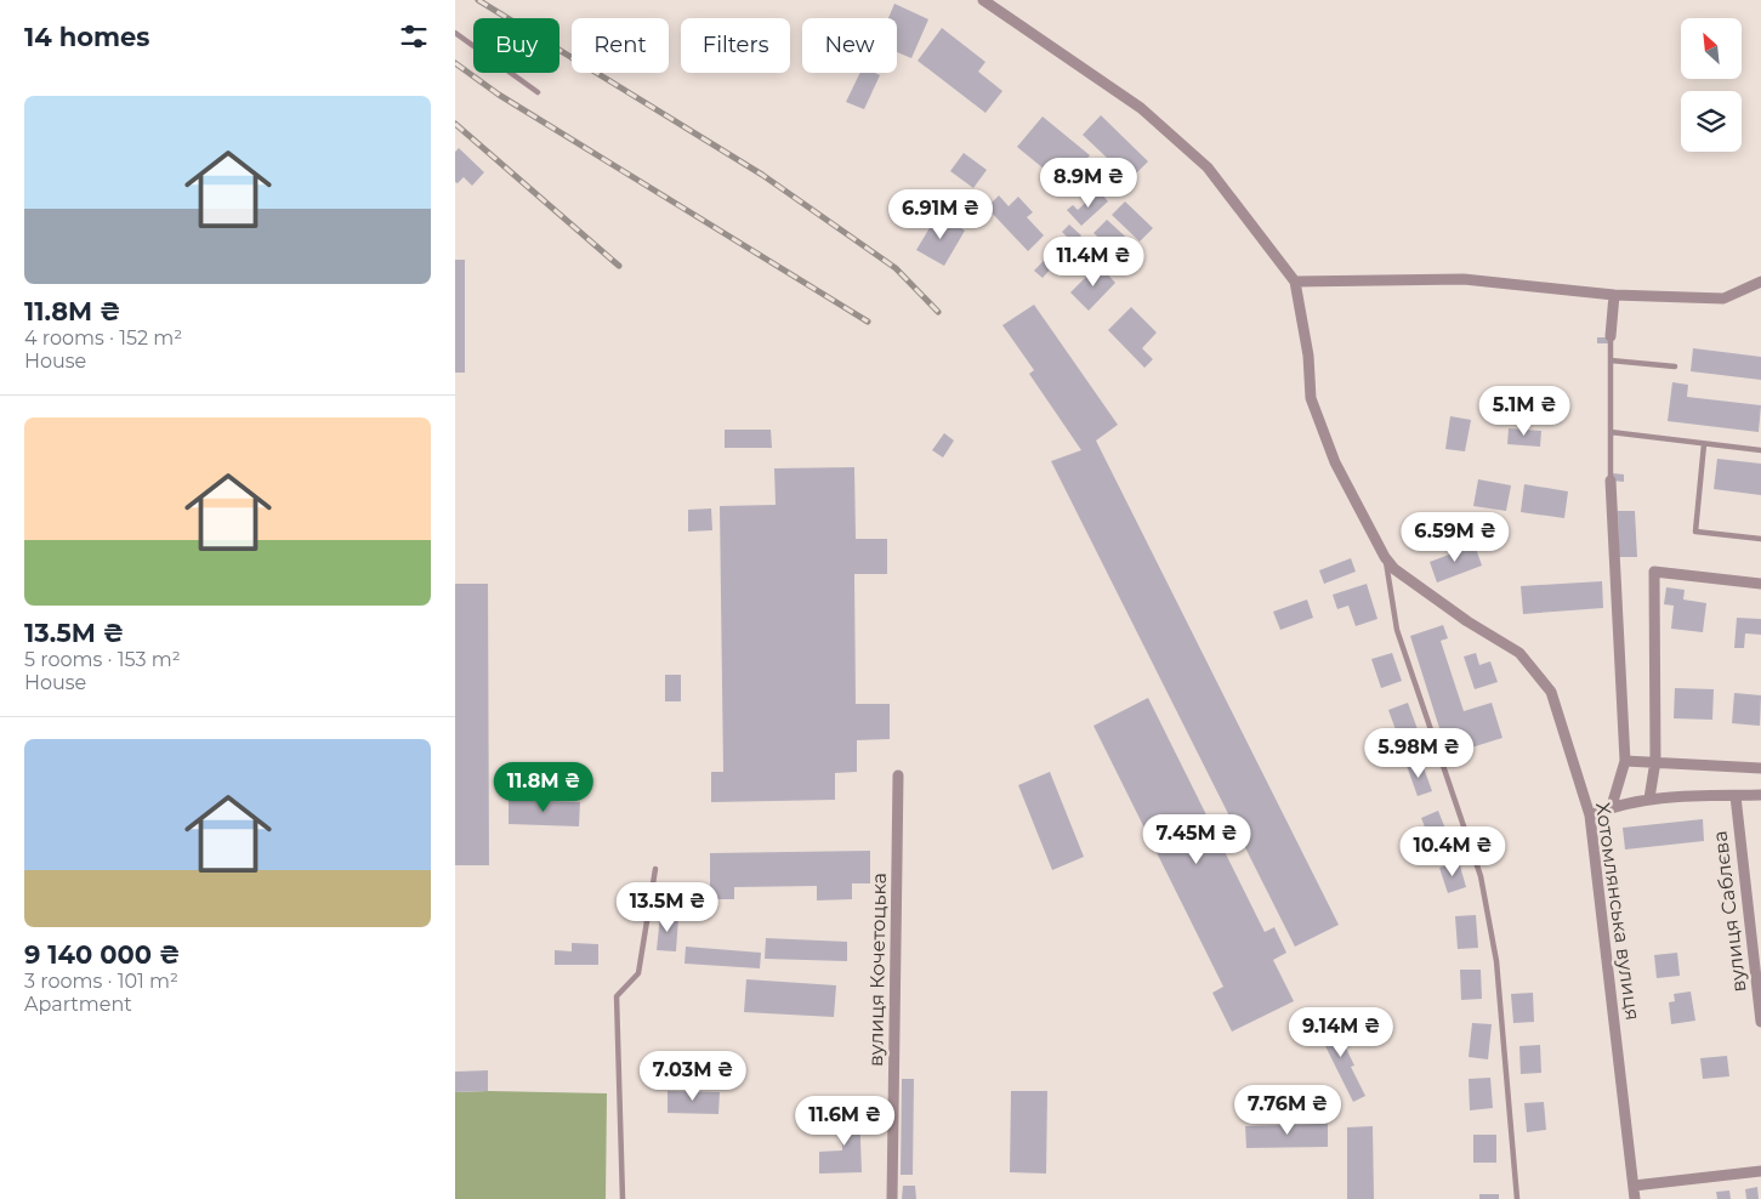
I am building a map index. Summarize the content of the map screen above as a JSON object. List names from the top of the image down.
{
  "streets": {
    "street": ["Хотомлянська вулиця", "вулиця Саблєва", "вулиця Кочетоцька"]
  },
  "north": "top left",
  "page": {
    "heading": "14 homes",
    "chip": [
      "Buy",
      "Rent",
      "Filters",
      "New"
    ],
    "list": [
      {
        "name": "11.8M ₴",
        "note": "4 rooms · 152 m² · House"
      },
      {
        "name": "13.5M ₴",
        "note": "5 rooms · 153 m² · House"
      },
      {
        "name": "9 140 000 ₴",
        "note": "3 rooms · 101 m² · Apartment"
      }
    ],
    "price": [
      "8.9M ₴",
      "6.91M ₴",
      "11.4M ₴",
      "5.1M ₴",
      "6.59M ₴",
      "5.98M ₴",
      "11.8M ₴",
      "7.45M ₴",
      "10.4M ₴",
      "13.5M ₴",
      "9.14M ₴",
      "7.03M ₴",
      "7.76M ₴",
      "11.6M ₴"
    ]
  }
}
